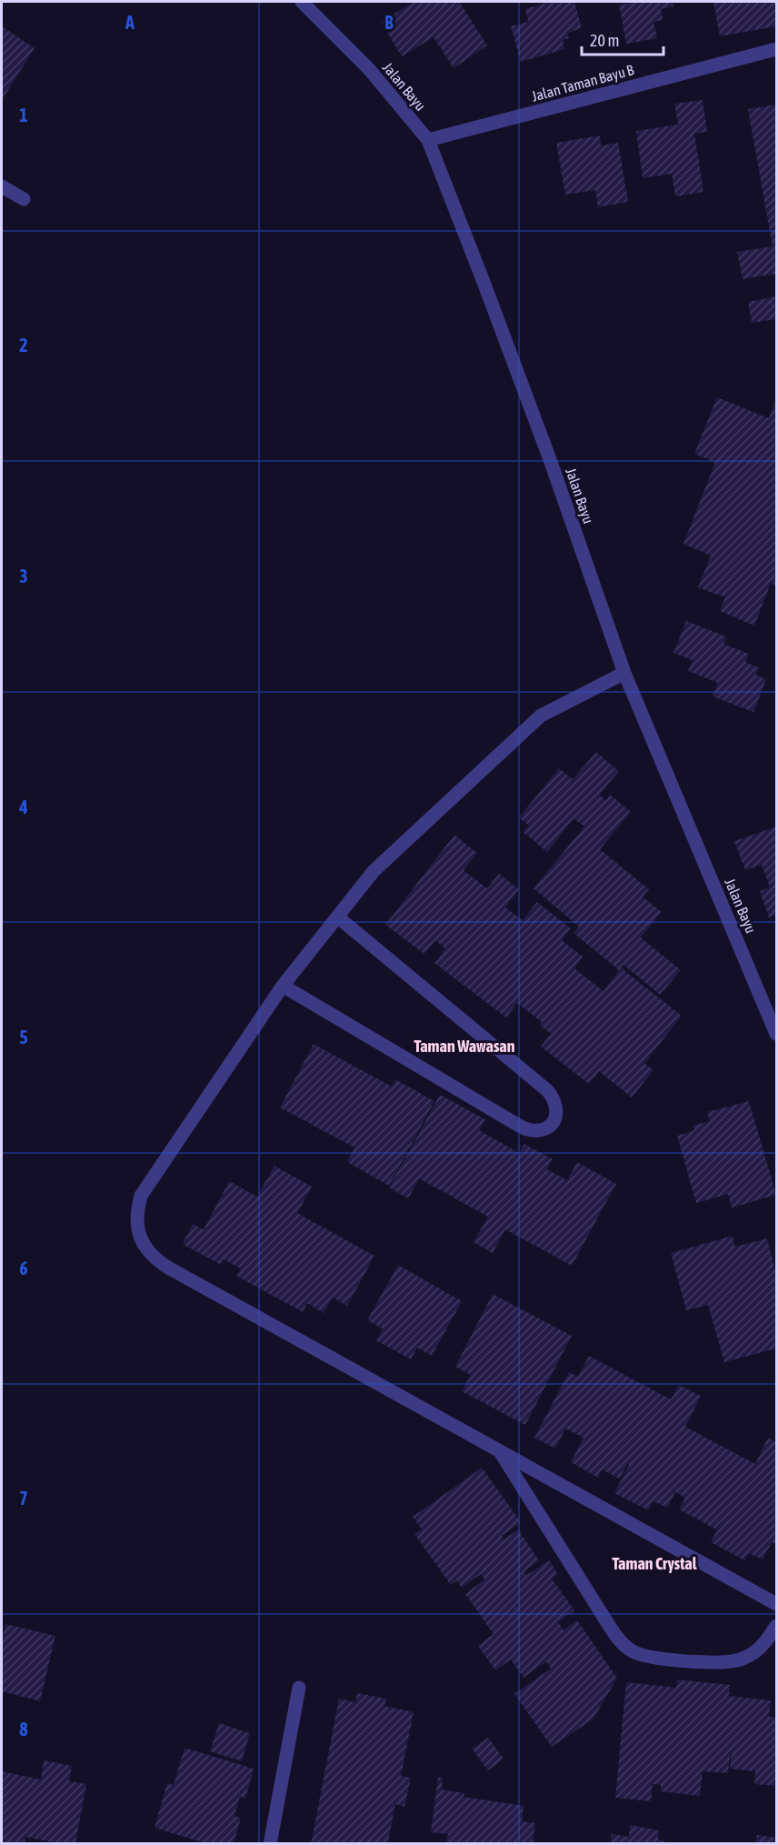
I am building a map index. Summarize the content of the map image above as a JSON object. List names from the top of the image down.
{
  "streets": {
    "street": ["Jalan Taman Bayu B", "Jalan Bayu"]
  },
  "crossings": [
    ["Jalan Taman Bayu B", "Jalan Bayu"]
  ],
  "districts": ["Taman Wawasan", "Taman Crystal"],
  "scale_bar": "20 m",
  "grid": {
    "columns": ["A", "B"],
    "rows": [
      "1",
      "2",
      "3",
      "4",
      "5",
      "6",
      "7",
      "8"
    ]
  }
}
